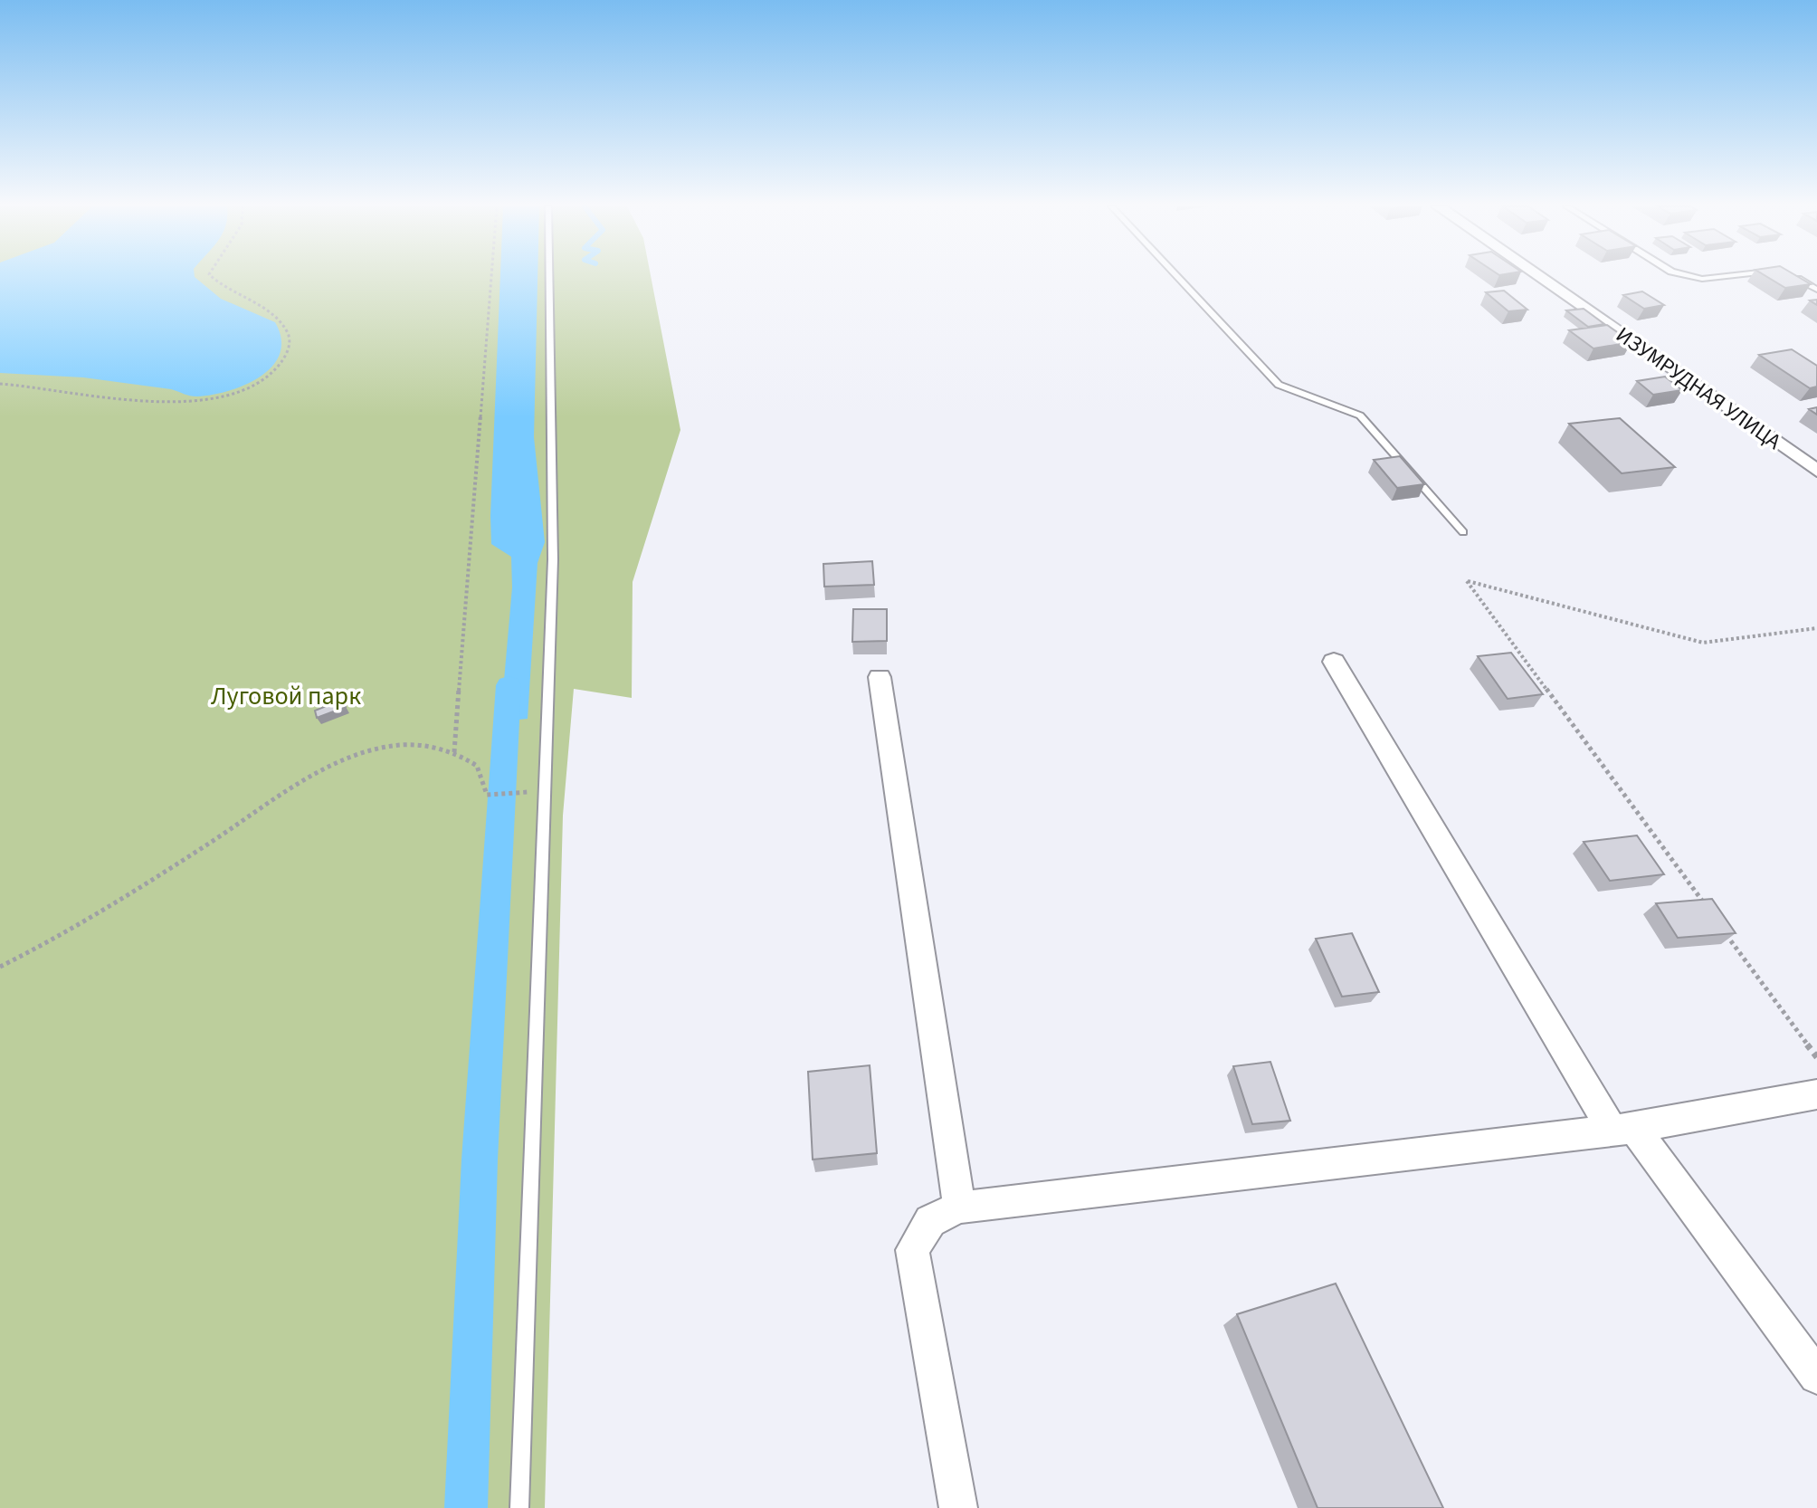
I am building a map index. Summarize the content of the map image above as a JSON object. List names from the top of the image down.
{
  "streets": {
    "street": ["ИЗУМРУДНАЯ УЛИЦА"]
  },
  "parks": ["Луговой парк"]
}
